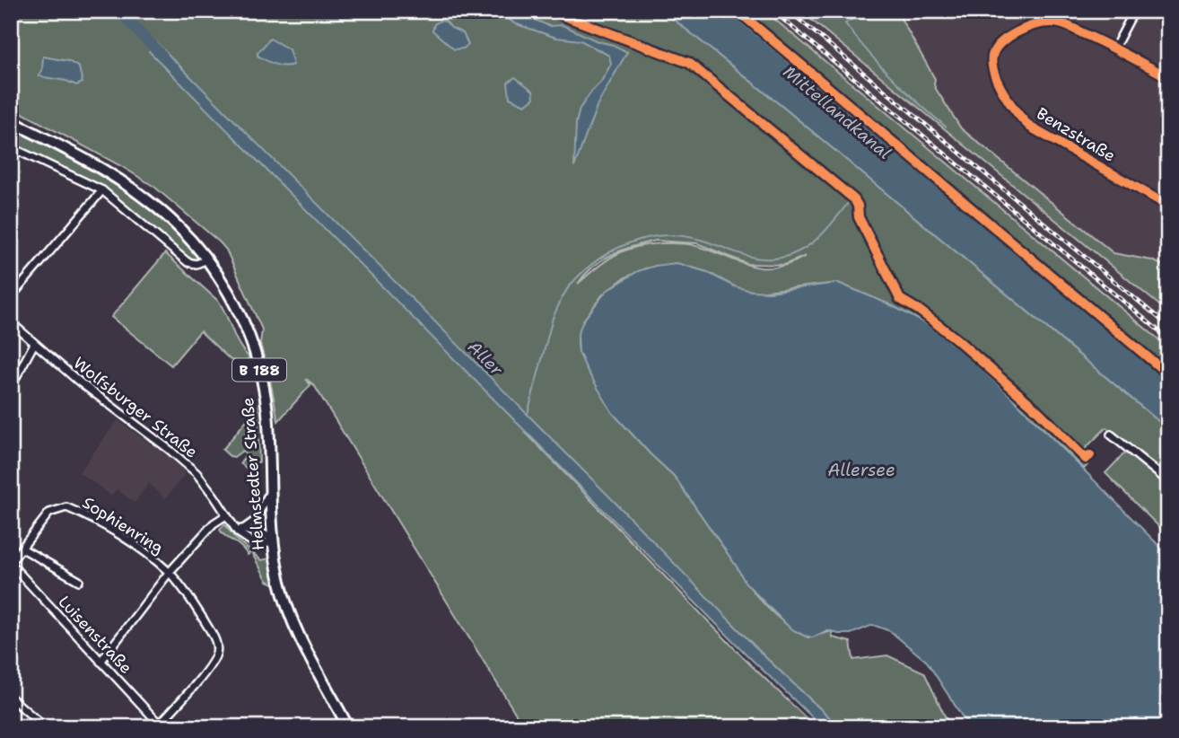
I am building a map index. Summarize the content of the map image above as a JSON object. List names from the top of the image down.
{
  "streets": {
    "main road": ["B 188", "Helmstedter Straße"],
    "street": [
      "Benzstraße",
      "Wolfsburger Straße",
      "Sophienring",
      "Luisenstraße"
    ]
  },
  "crossings": [
    ["B 188", "Helmstedter Straße"],
    ["Wolfsburger Straße", "Helmstedter Straße"],
    ["Sophienring", "Luisenstraße"]
  ],
  "water": ["Mittellandkanal", "Aller", "Allersee"]
}
